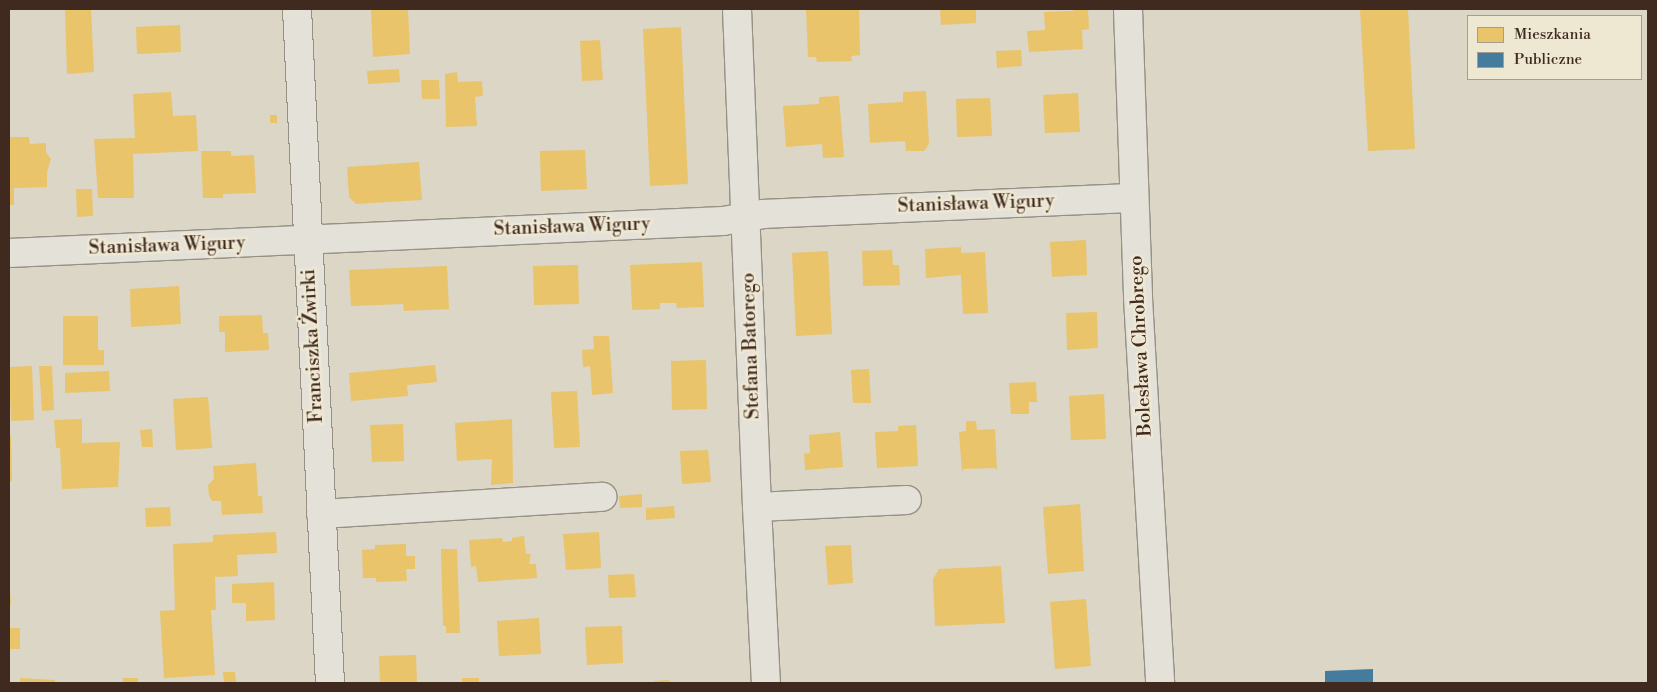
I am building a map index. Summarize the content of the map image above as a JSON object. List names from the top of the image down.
{
  "streets": {
    "street": [
      "Stanisława Wigury",
      "Franciszka Żwirki",
      "Stefana Batorego",
      "Bolesława Chrobrego"
    ]
  },
  "crossings": [
    ["Stanisława Wigury", "Franciszka Żwirki"],
    ["Stanisława Wigury", "Stefana Batorego"],
    ["Stanisława Wigury", "Bolesława Chrobrego"]
  ],
  "legend": ["Mieszkania", "Publiczne"]
}
